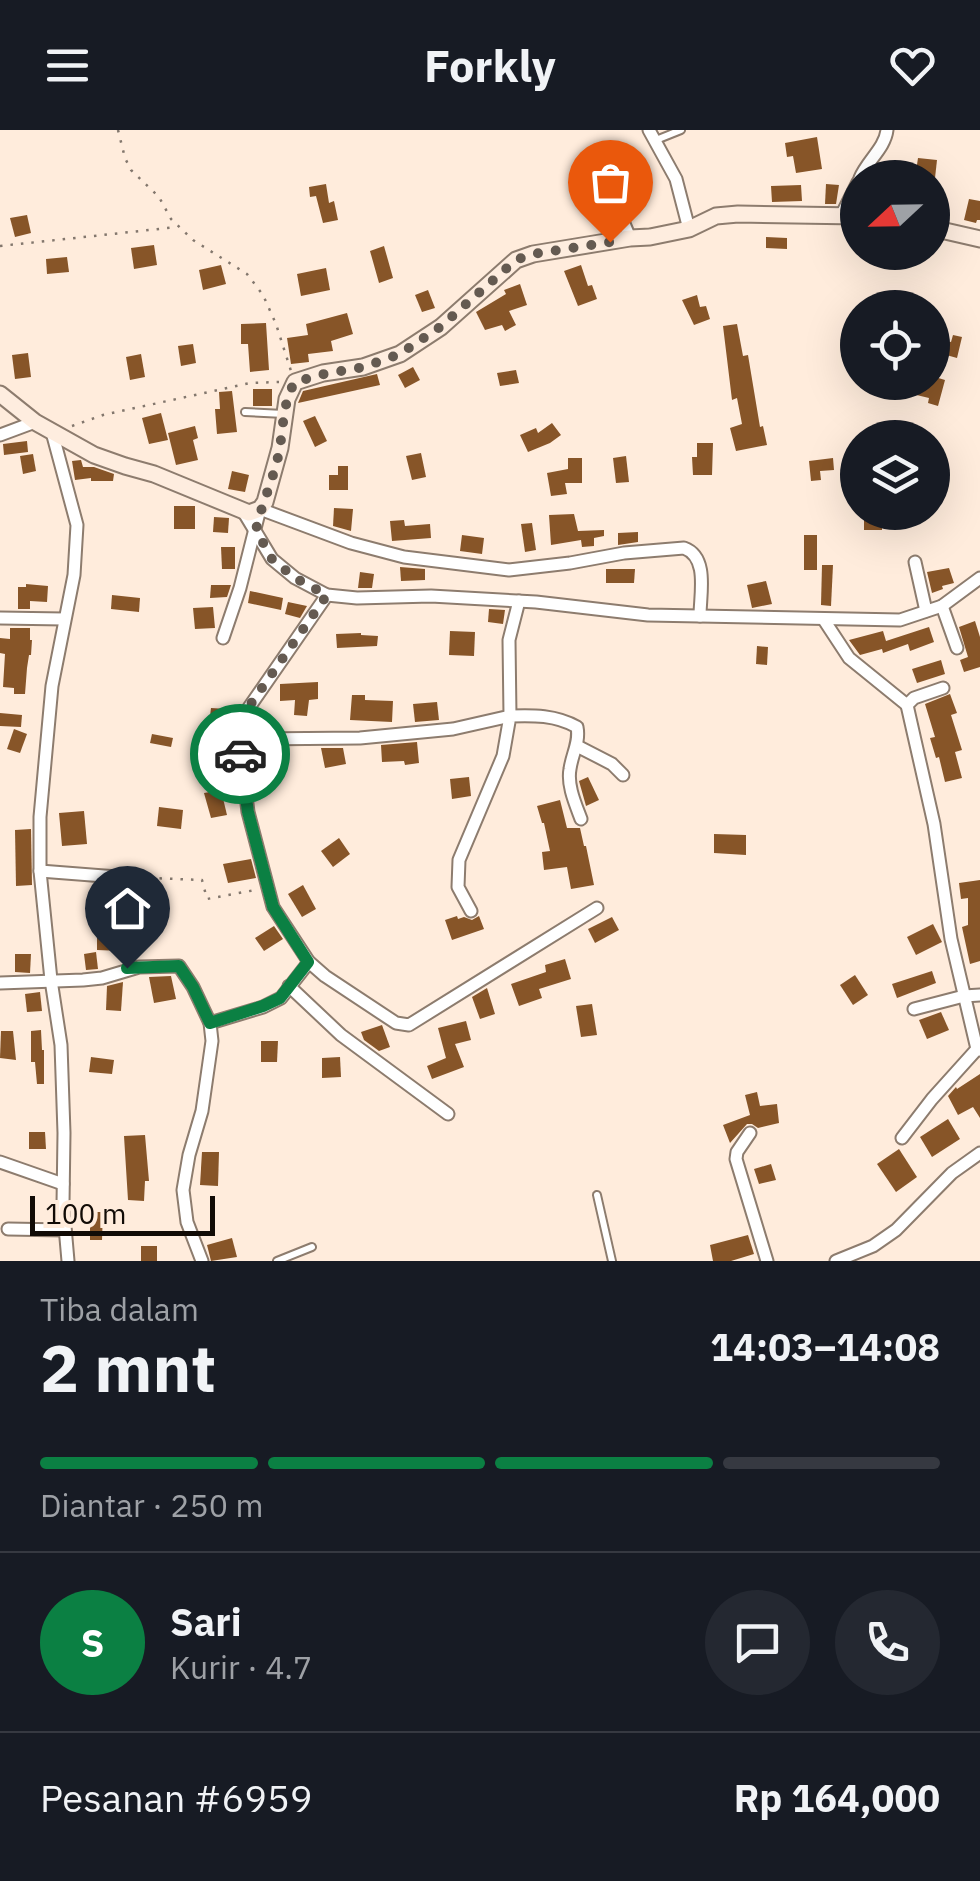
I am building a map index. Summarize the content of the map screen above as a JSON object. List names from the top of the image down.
{
  "scale_bar": "100 m",
  "north": "left",
  "page": {
    "header": "Forkly",
    "scale": "100 m",
    "heading": ["2 mnt", "Tiba dalam", "14:03–14:08"],
    "panel": [
      "Sari",
      "Kurir · 4.7",
      "Pesanan #6959",
      "Rp 164,000"
    ],
    "bar": "Diantar · 250 m",
    "round": "S"
  }
}
